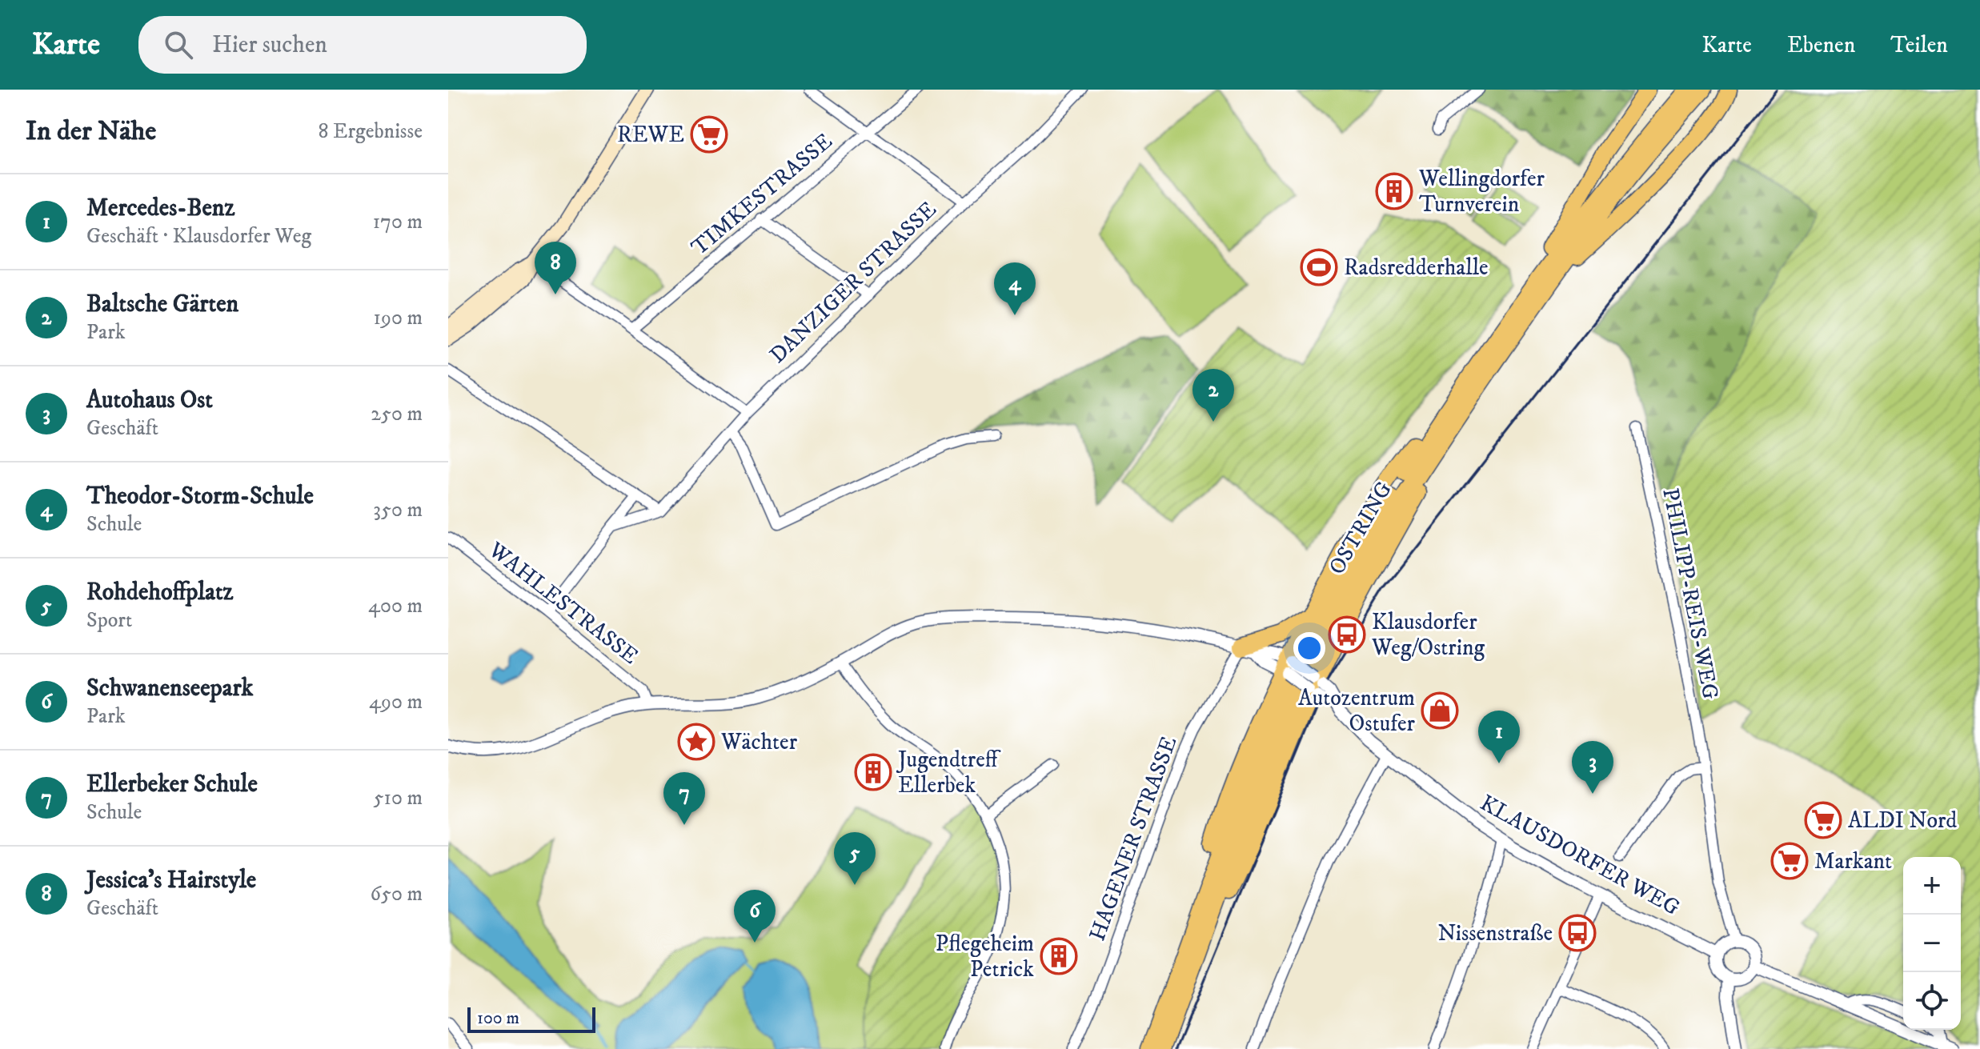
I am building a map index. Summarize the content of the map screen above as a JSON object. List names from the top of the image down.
{
  "streets": {
    "highway": ["OSTRING"],
    "street": [
      "TIMKESTRASSE",
      "DANZIGER STRASSE",
      "PHILIPP-REIS-WEG",
      "WAHLESTRASSE",
      "HAGENER STRASSE",
      "KLAUSDORFER WEG"
    ]
  },
  "crossings": [
    ["PHILIPP-REIS-WEG", "KLAUSDORFER WEG"],
    ["WAHLESTRASSE", "KLAUSDORFER WEG"],
    ["HAGENER STRASSE", "KLAUSDORFER WEG"]
  ],
  "places": {
    "supermarket": ["REWE", "ALDI Nord", "Markant"],
    "building": ["Wellingdorfer Turnverein", "Jugendtreff Ellerbek", "Pflegeheim Petrick"],
    "sports": ["Radsredderhalle"],
    "bus stop": ["Klausdorfer Weg/Ostring", "Nissenstraße"],
    "shop": ["Autozentrum Ostufer"],
    "place": ["Wächter"]
  },
  "scale_bar": "100 m",
  "page": {
    "header": "Karte",
    "search": "Hier suchen",
    "nav": ["Karte", "Ebenen", "Teilen"],
    "heading": ["In der Nähe", "8 Ergebnisse"],
    "list": [
      {
        "mark": "1",
        "name": "Mercedes-Benz",
        "note": "Geschäft · Klausdorfer Weg",
        "value": "170 m"
      },
      {
        "mark": "2",
        "name": "Baltsche Gärten",
        "note": "Park",
        "value": "190 m"
      },
      {
        "mark": "3",
        "name": "Autohaus Ost",
        "note": "Geschäft",
        "value": "250 m"
      },
      {
        "mark": "4",
        "name": "Theodor-Storm-Schule",
        "note": "Schule",
        "value": "350 m"
      },
      {
        "mark": "5",
        "name": "Rohdehoffplatz",
        "note": "Sport",
        "value": "400 m"
      },
      {
        "mark": "6",
        "name": "Schwanenseepark",
        "note": "Park",
        "value": "490 m"
      },
      {
        "mark": "7",
        "name": "Ellerbeker Schule",
        "note": "Schule",
        "value": "510 m"
      },
      {
        "mark": "8",
        "name": "Jessica's Hairstyle",
        "note": "Geschäft",
        "value": "650 m"
      }
    ],
    "pins": [
      "8",
      "4",
      "2",
      "1",
      "3",
      "7",
      "5",
      "6"
    ],
    "map_buttons": ["+", "−"],
    "scale": "100 m"
  }
}
